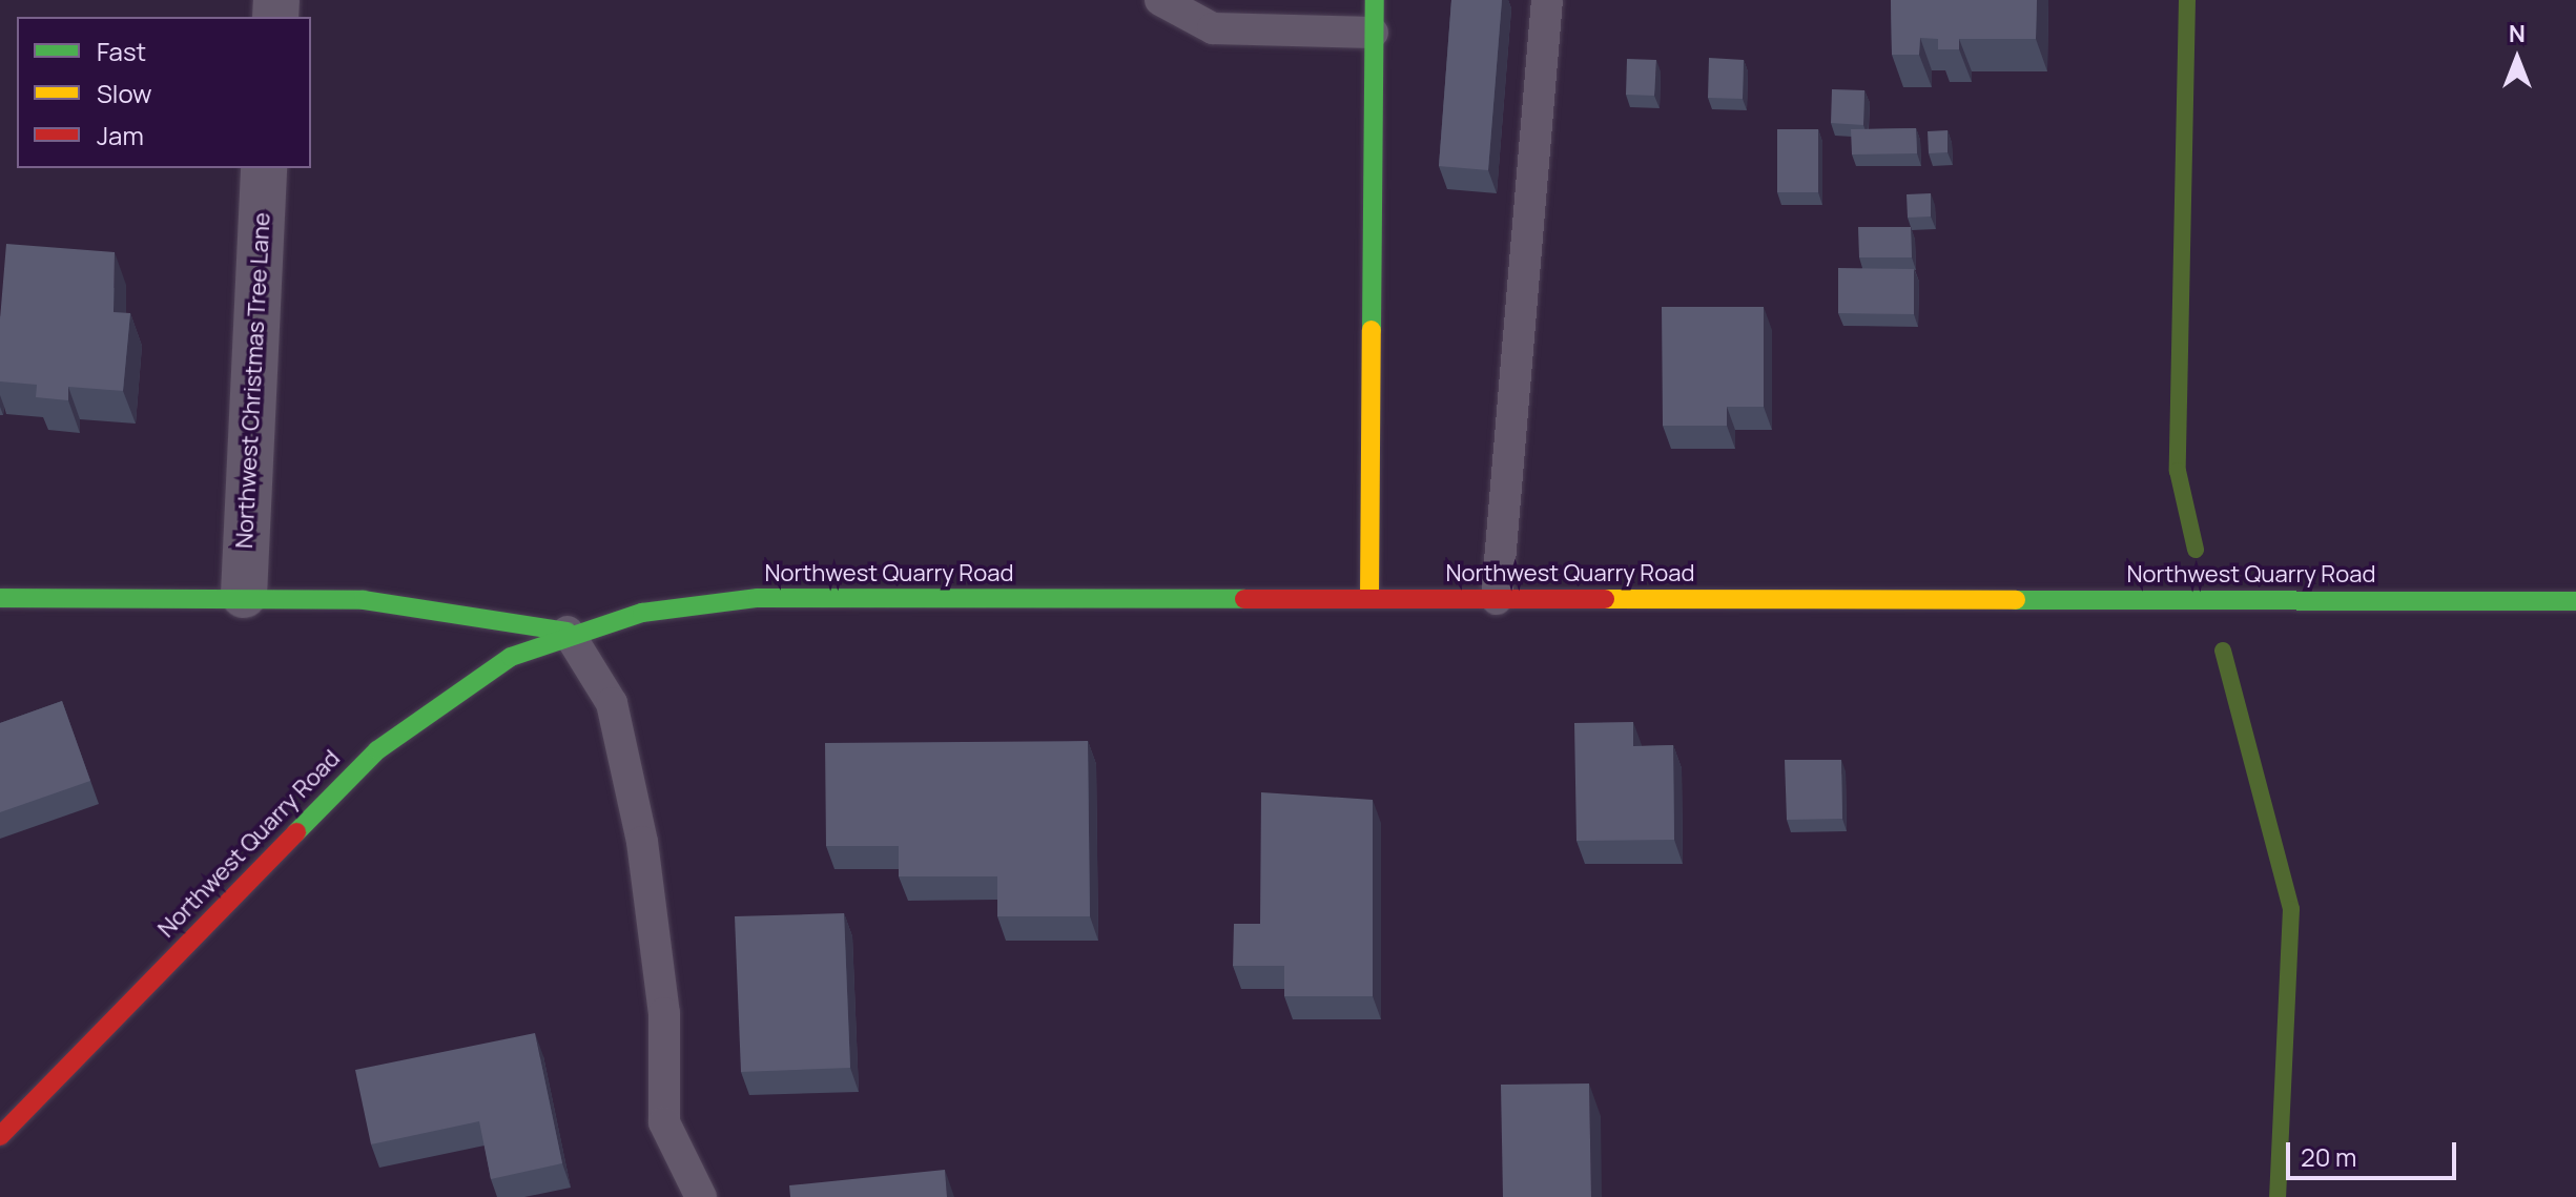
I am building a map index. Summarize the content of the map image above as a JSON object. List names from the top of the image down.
{
  "streets": {
    "street": ["Northwest Christmas Tree Lane", "Northwest Quarry Road"]
  },
  "crossings": [
    ["Northwest Christmas Tree Lane", "Northwest Quarry Road"]
  ],
  "legend": ["Fast", "Slow", "Jam"],
  "scale_bar": "20 m",
  "north": "top"
}
